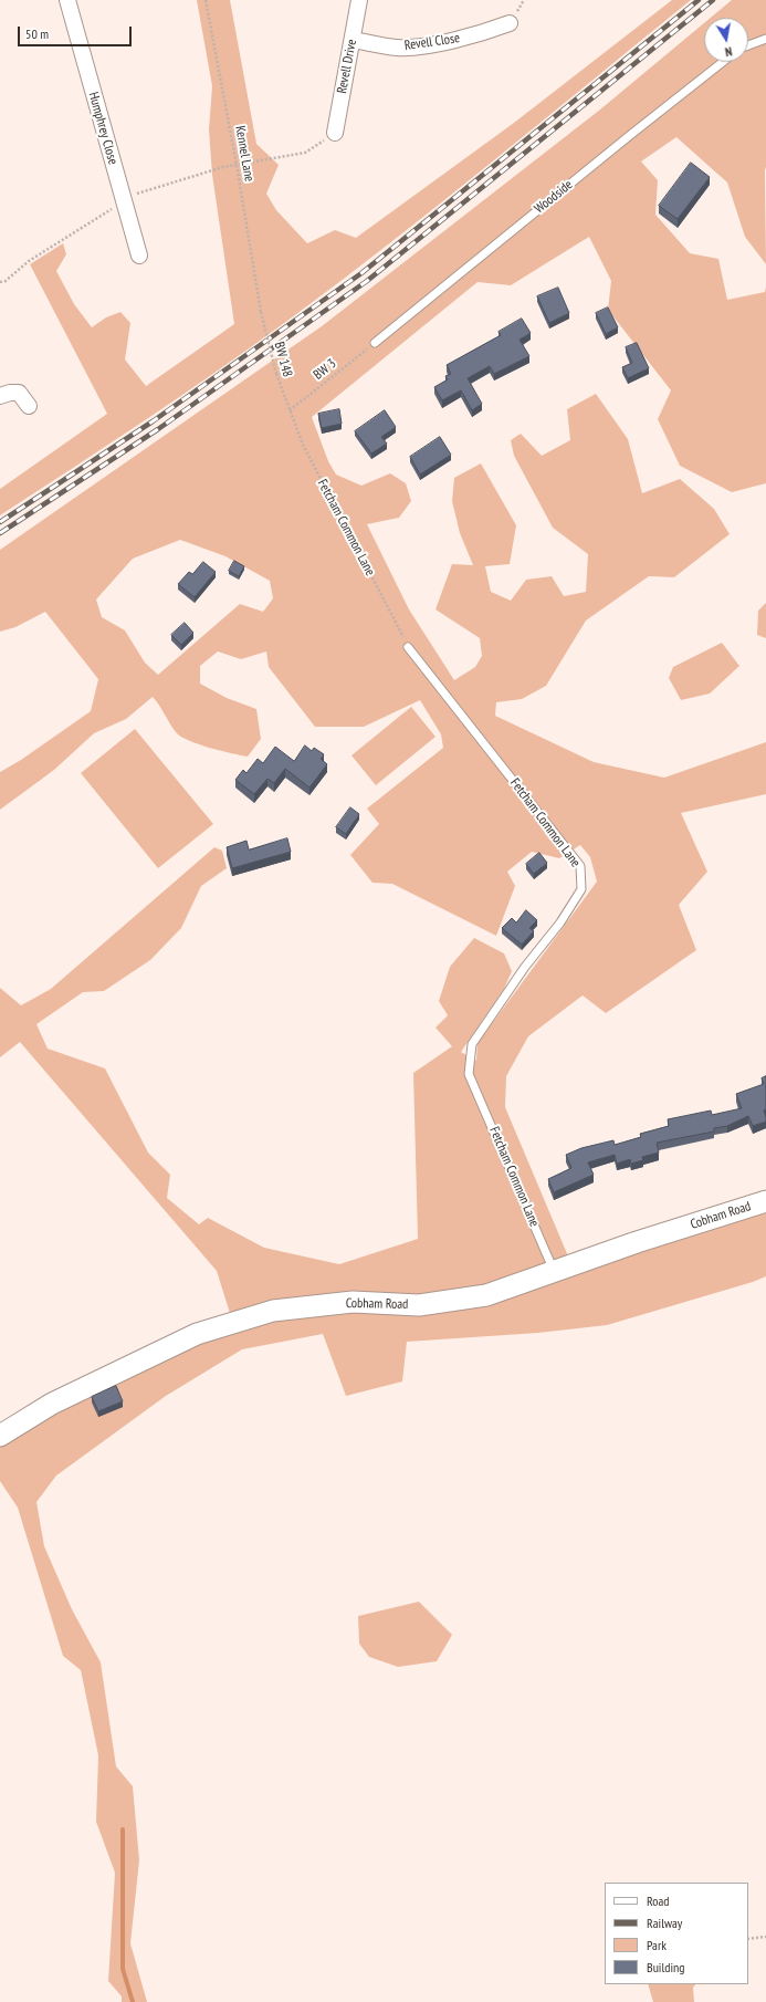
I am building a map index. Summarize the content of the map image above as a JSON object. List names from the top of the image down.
{
  "streets": {
    "street": [
      "Revell Close",
      "Revell Drive",
      "Humphrey Close",
      "Cobham Road"
    ],
    "lane": ["Woodside", "Fetcham Common Lane"],
    "path": ["Kennel Lane", "BW 148", "BW 3"]
  },
  "crossings": [
    ["Revell Close", "Revell Drive"],
    ["Kennel Lane", "BW 148"],
    ["Woodside", "BW 3"],
    ["BW 148", "BW 3"],
    ["BW 148", "Fetcham Common Lane"],
    ["BW 3", "Fetcham Common Lane"],
    ["Fetcham Common Lane", "Cobham Road"]
  ],
  "legend": [
    "Road",
    "Railway",
    "Park",
    "Building"
  ],
  "scale_bar": "50 m",
  "north": "bottom"
}
